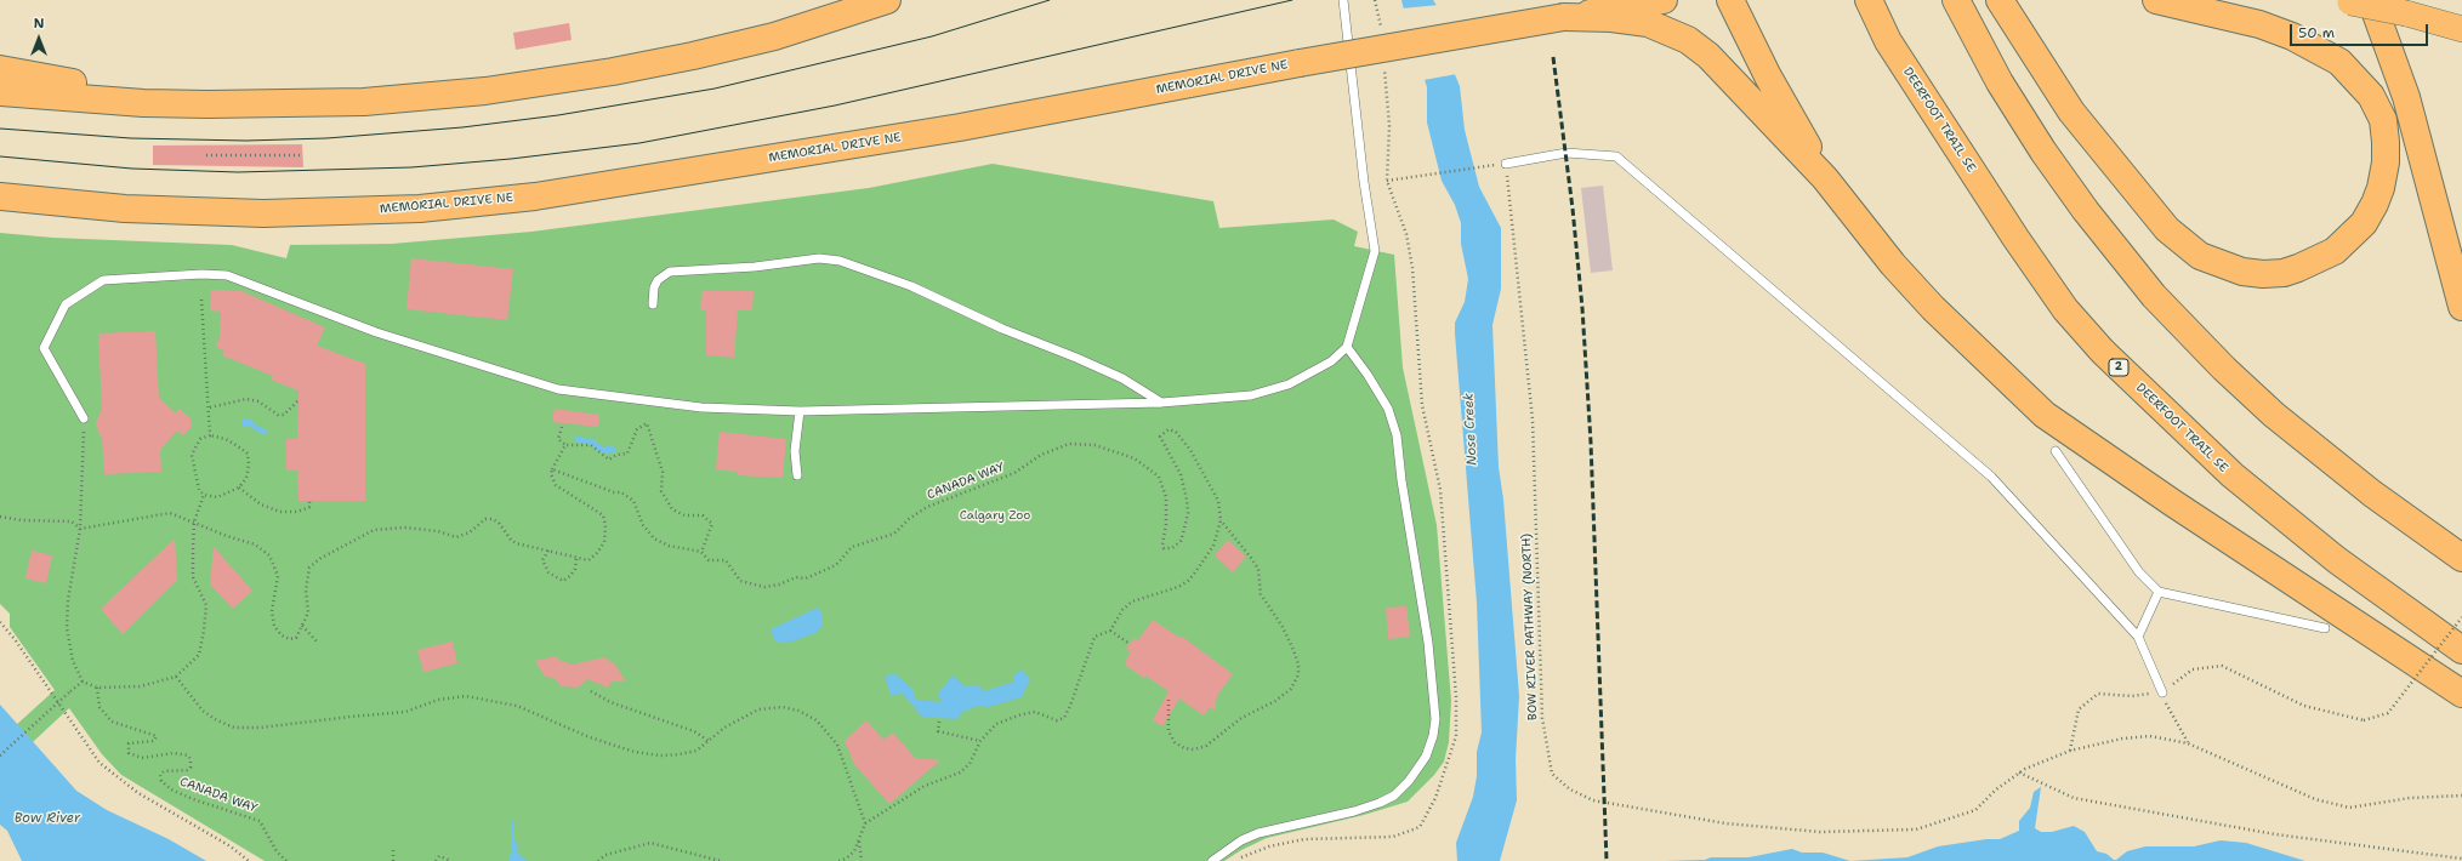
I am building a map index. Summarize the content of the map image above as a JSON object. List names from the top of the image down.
{
  "streets": {
    "highway": ["MEMORIAL DRIVE NE", "DEERFOOT TRAIL SE", "2"],
    "path": ["CANADA WAY", "BOW RIVER PATHWAY (NORTH)"]
  },
  "water": ["Nose Creek", "Bow River"],
  "parks": ["Calgary Zoo"],
  "scale_bar": "50 m",
  "north": "top"
}
